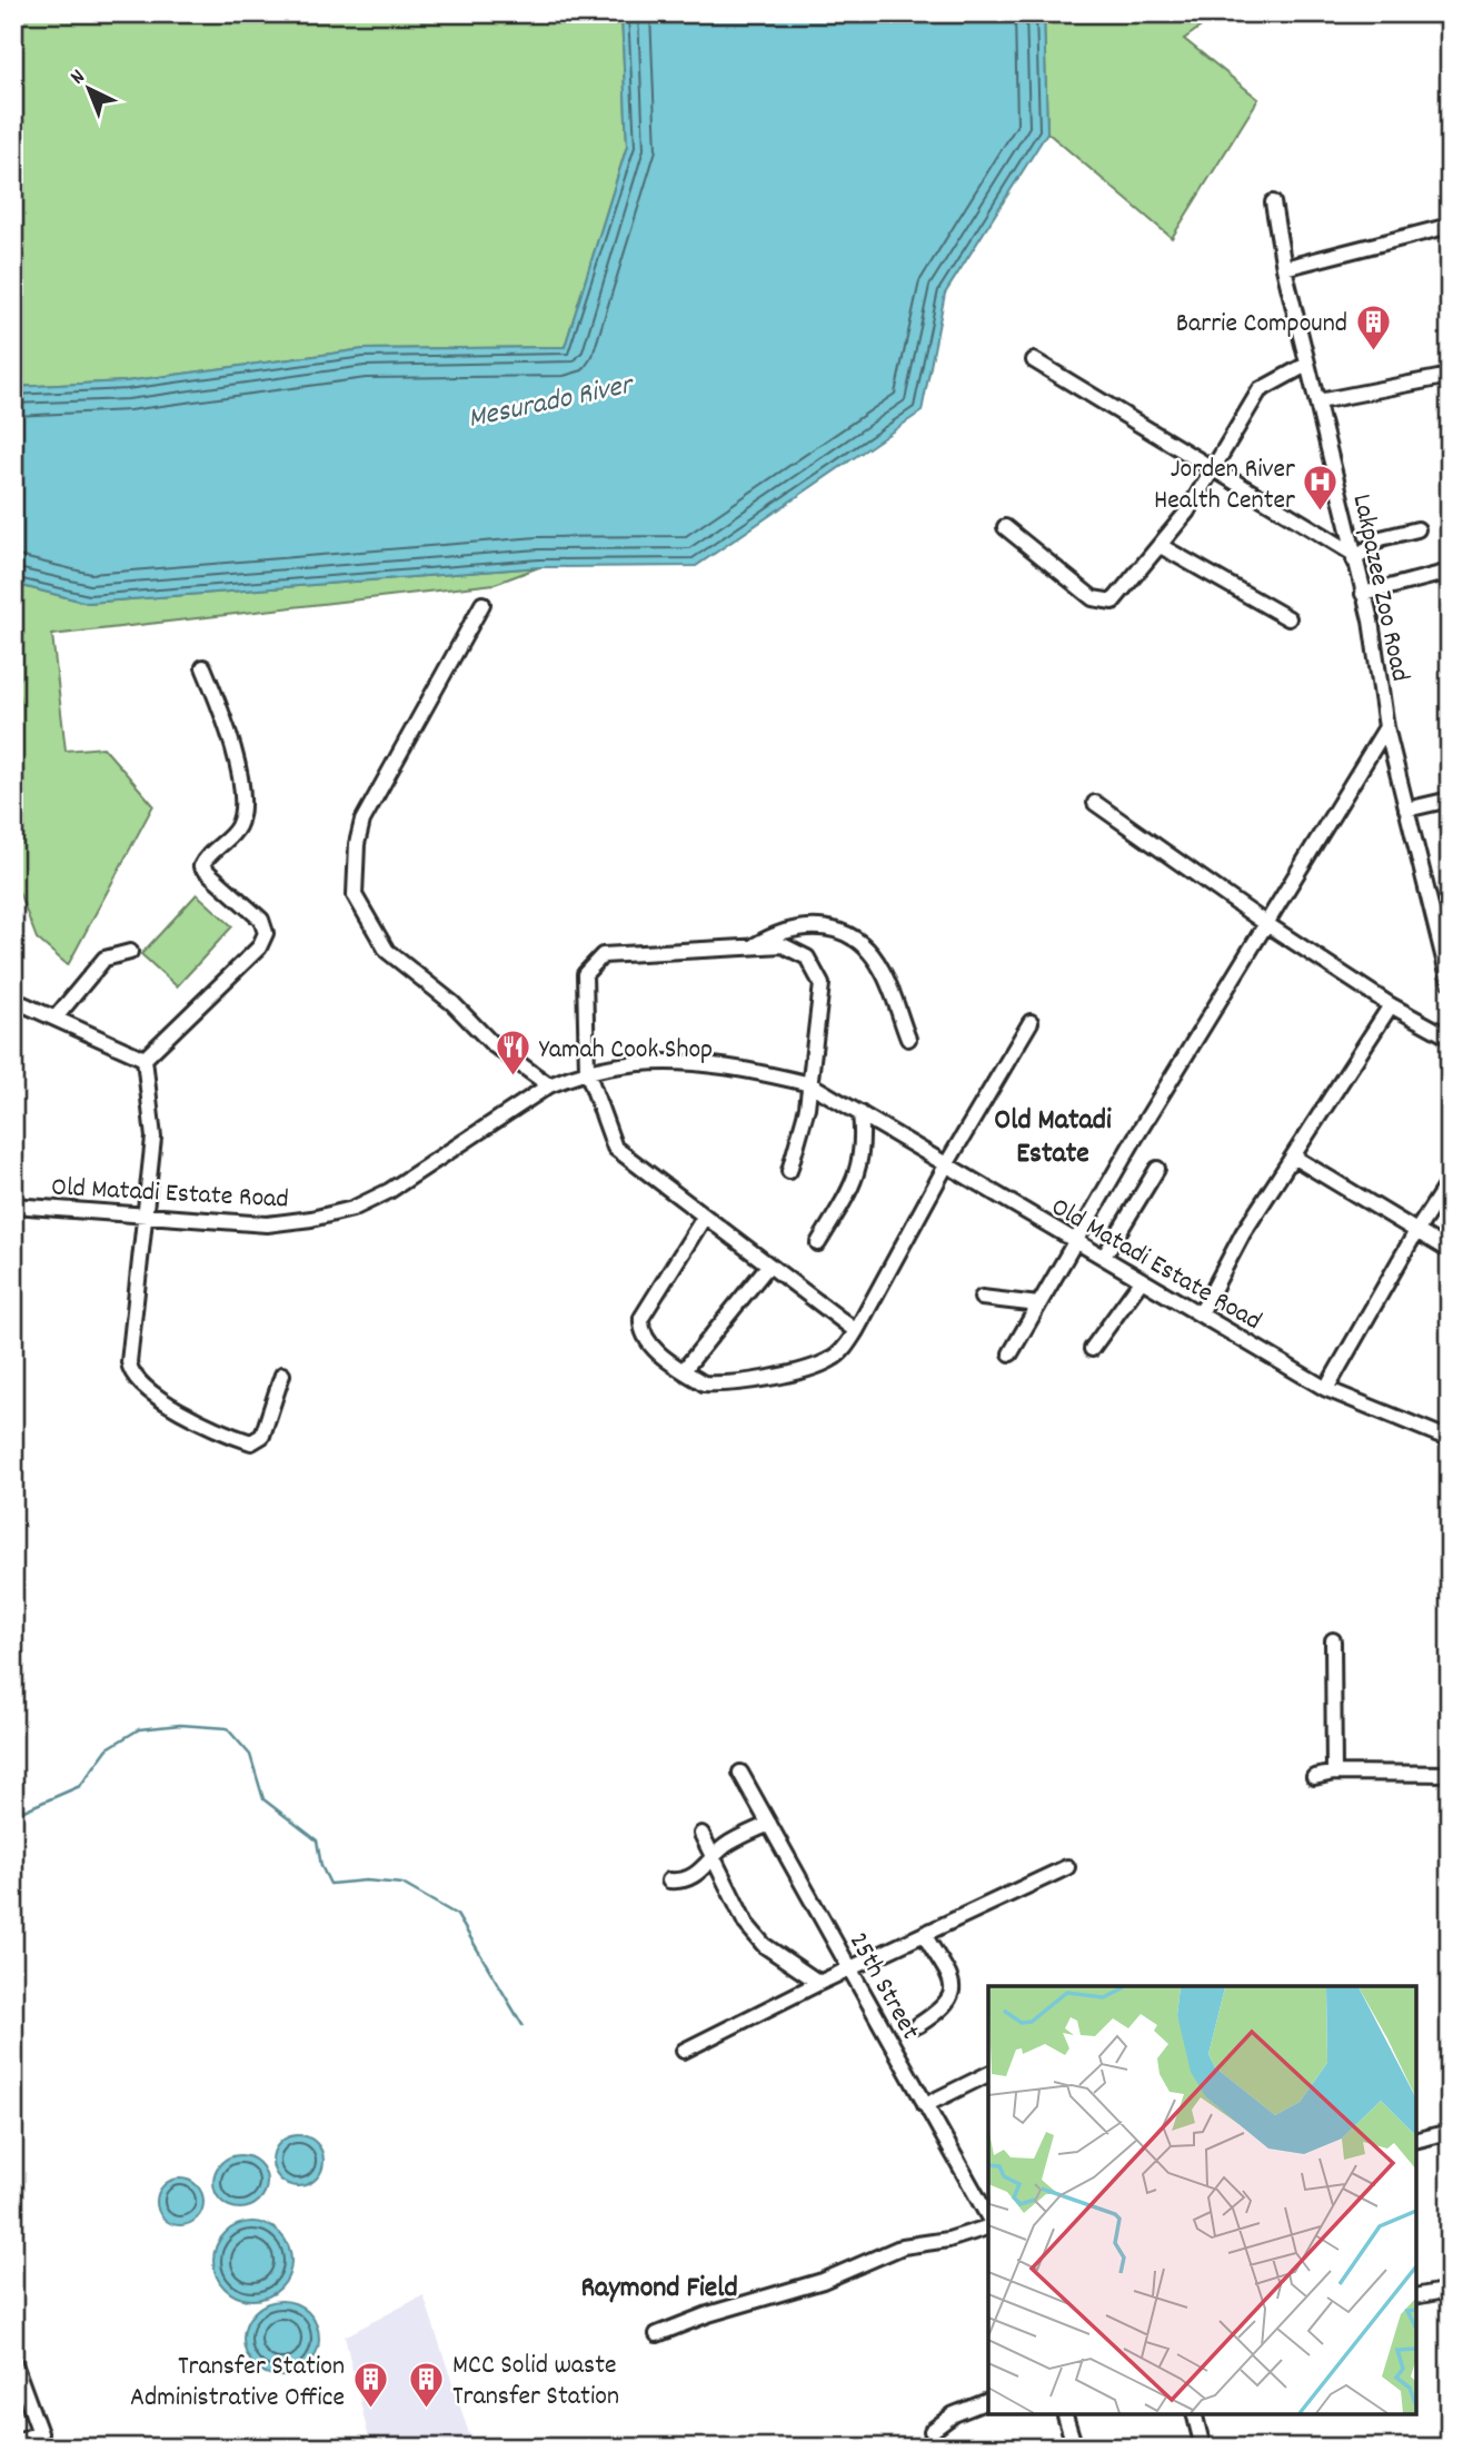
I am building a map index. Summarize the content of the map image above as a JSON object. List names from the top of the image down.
{
  "streets": {
    "street": ["Lakpazee Zoo Road", "Old Matadi Estate Road", "25th Street"]
  },
  "districts": ["Old Matadi Estate", "Raymond Field"],
  "water": ["Mesurado River"],
  "places": {
    "building": ["Barrie Compound", "MCC Solid waste Transfer Station", "Transfer Station Administrative Office"],
    "hospital": ["Jorden River Health Center"],
    "restaurant": ["Yamah Cook Shop"]
  },
  "north": "top left"
}
